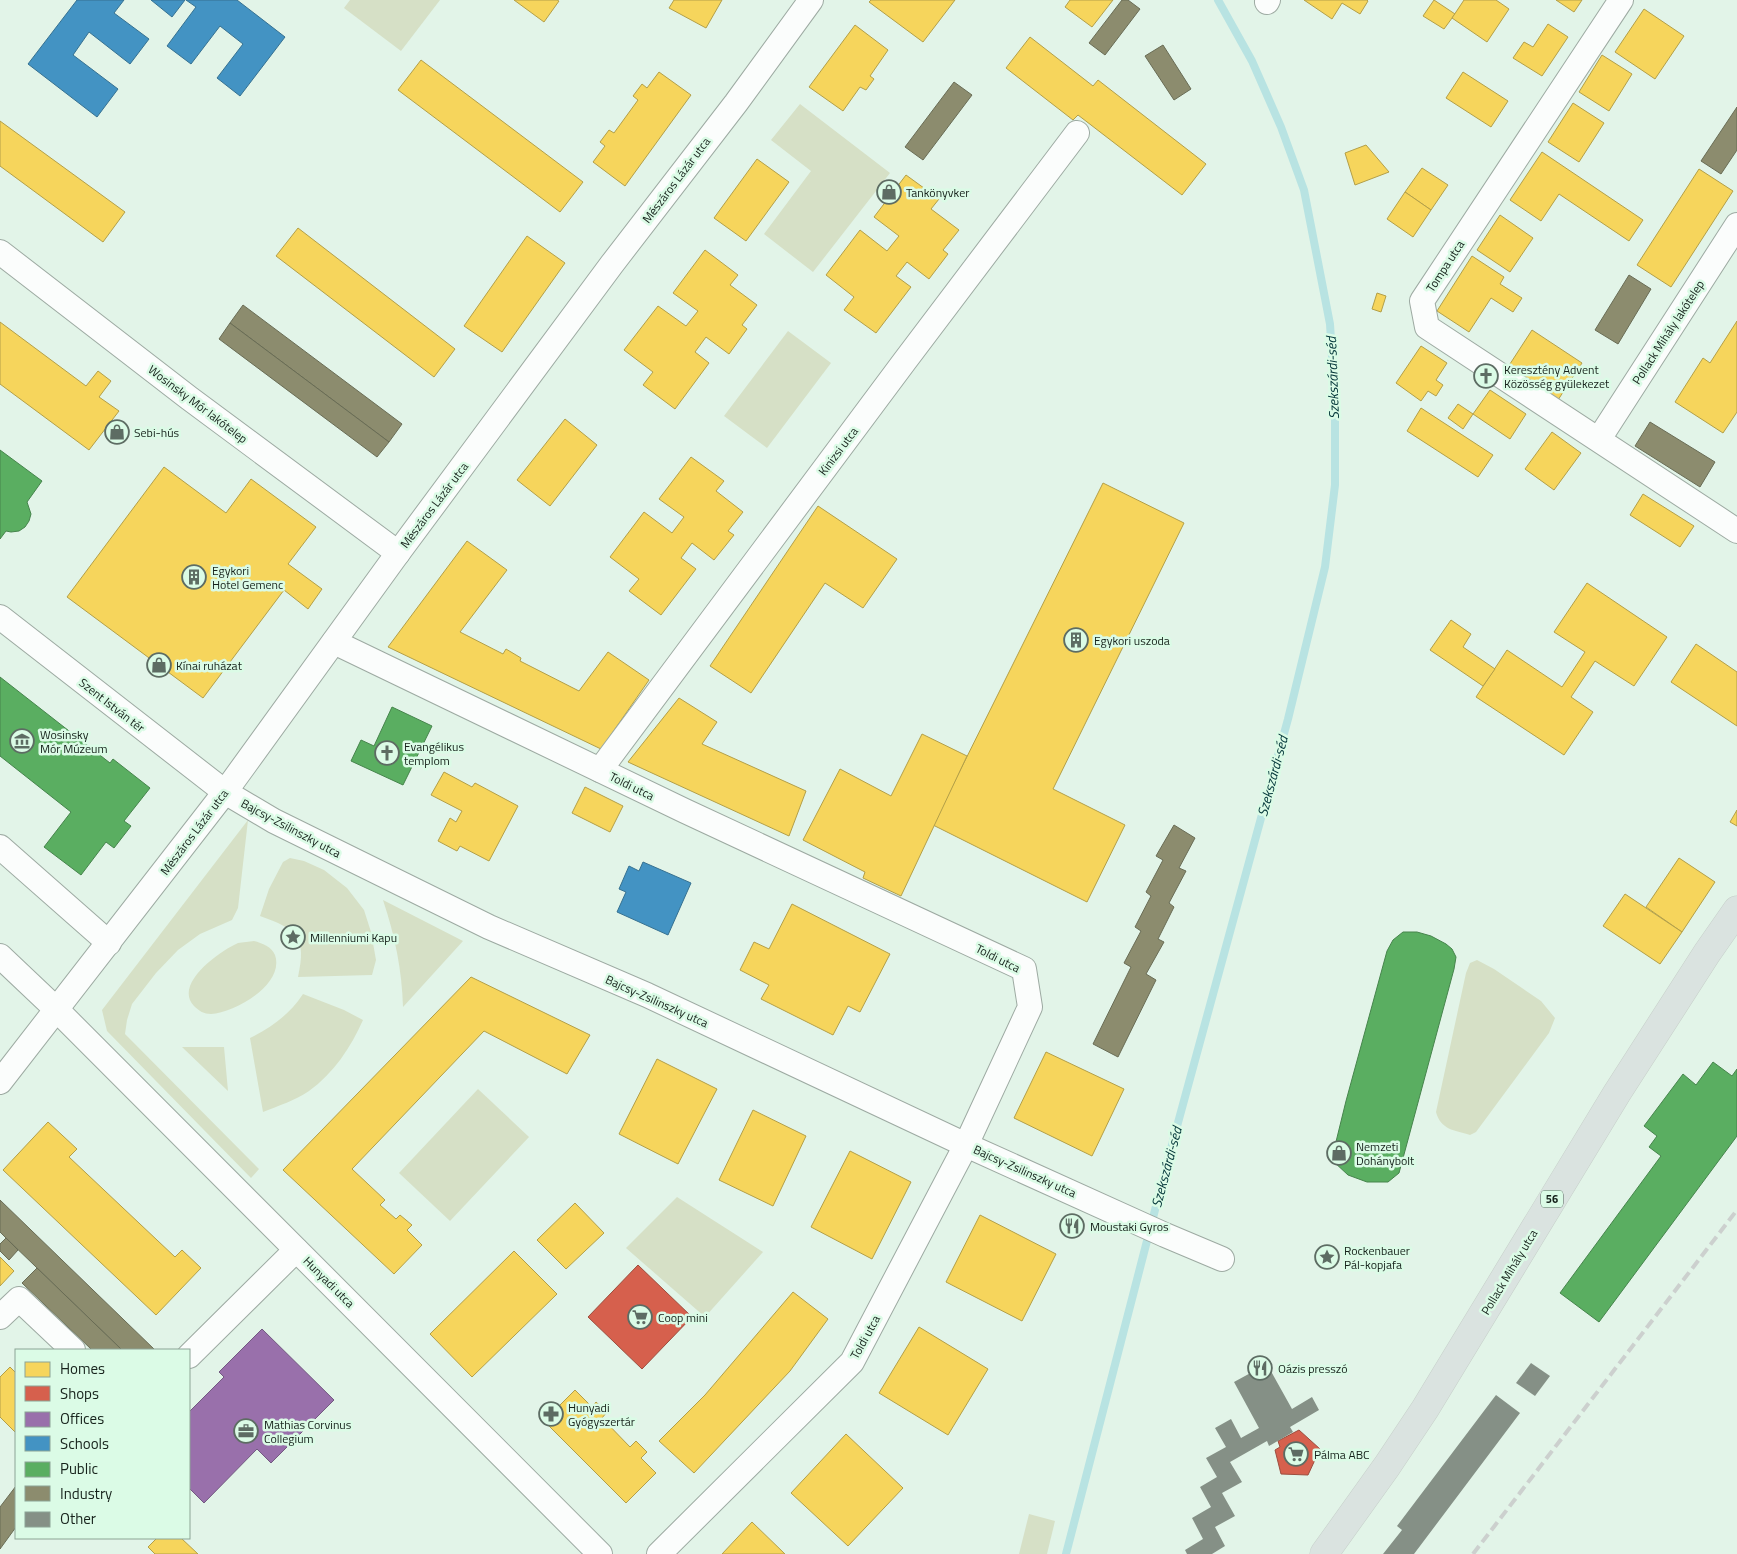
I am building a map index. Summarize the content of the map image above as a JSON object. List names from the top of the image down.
{
  "streets": {
    "main road": ["56", "Pollack Mihály utca"],
    "street": [
      "Mészáros Lázár utca",
      "Tompa utca",
      "Pollack Mihály lakótelep",
      "Wosinsky Mór lakótelep",
      "Kinizsi utca",
      "Szent István tér",
      "Toldi utca",
      "Bajcsy-Zsilinszky utca",
      "Hunyadi utca"
    ]
  },
  "crossings": [
    ["Mészáros Lázár utca", "Wosinsky Mór lakótelep"],
    ["Mészáros Lázár utca", "Szent István tér"],
    ["Mészáros Lázár utca", "Toldi utca"],
    ["Mészáros Lázár utca", "Bajcsy-Zsilinszky utca"],
    ["Mészáros Lázár utca", "Hunyadi utca"],
    ["Tompa utca", "Pollack Mihály lakótelep"],
    ["Kinizsi utca", "Toldi utca"],
    ["Szent István tér", "Bajcsy-Zsilinszky utca"],
    ["Toldi utca", "Bajcsy-Zsilinszky utca"]
  ],
  "water": ["Szekszárdi-séd"],
  "places": {
    "shop": [
      "Tankönyvker",
      "Sebi-hús",
      "Kínai ruházat",
      "Nemzeti Dohánybolt"
    ],
    "church": ["Keresztény Advent Közösség gyülekezet", "Evangélikus templom"],
    "building": ["Egykori Hotel Gemenc", "Egykori uszoda"],
    "museum": ["Wosinsky Mór Múzeum"],
    "place": ["Millenniumi Kapu", "Rockenbauer Pál-kopjafa"],
    "restaurant": ["Moustaki Gyros", "Oázis presszó"],
    "supermarket": ["Coop mini", "Pálma ABC"],
    "pharmacy": ["Hunyadi Gyógyszertár"],
    "office": ["Mathias Corvinus Collegium"]
  },
  "legend": [
    "Homes",
    "Shops",
    "Offices",
    "Schools",
    "Public",
    "Industry",
    "Other"
  ]
}
